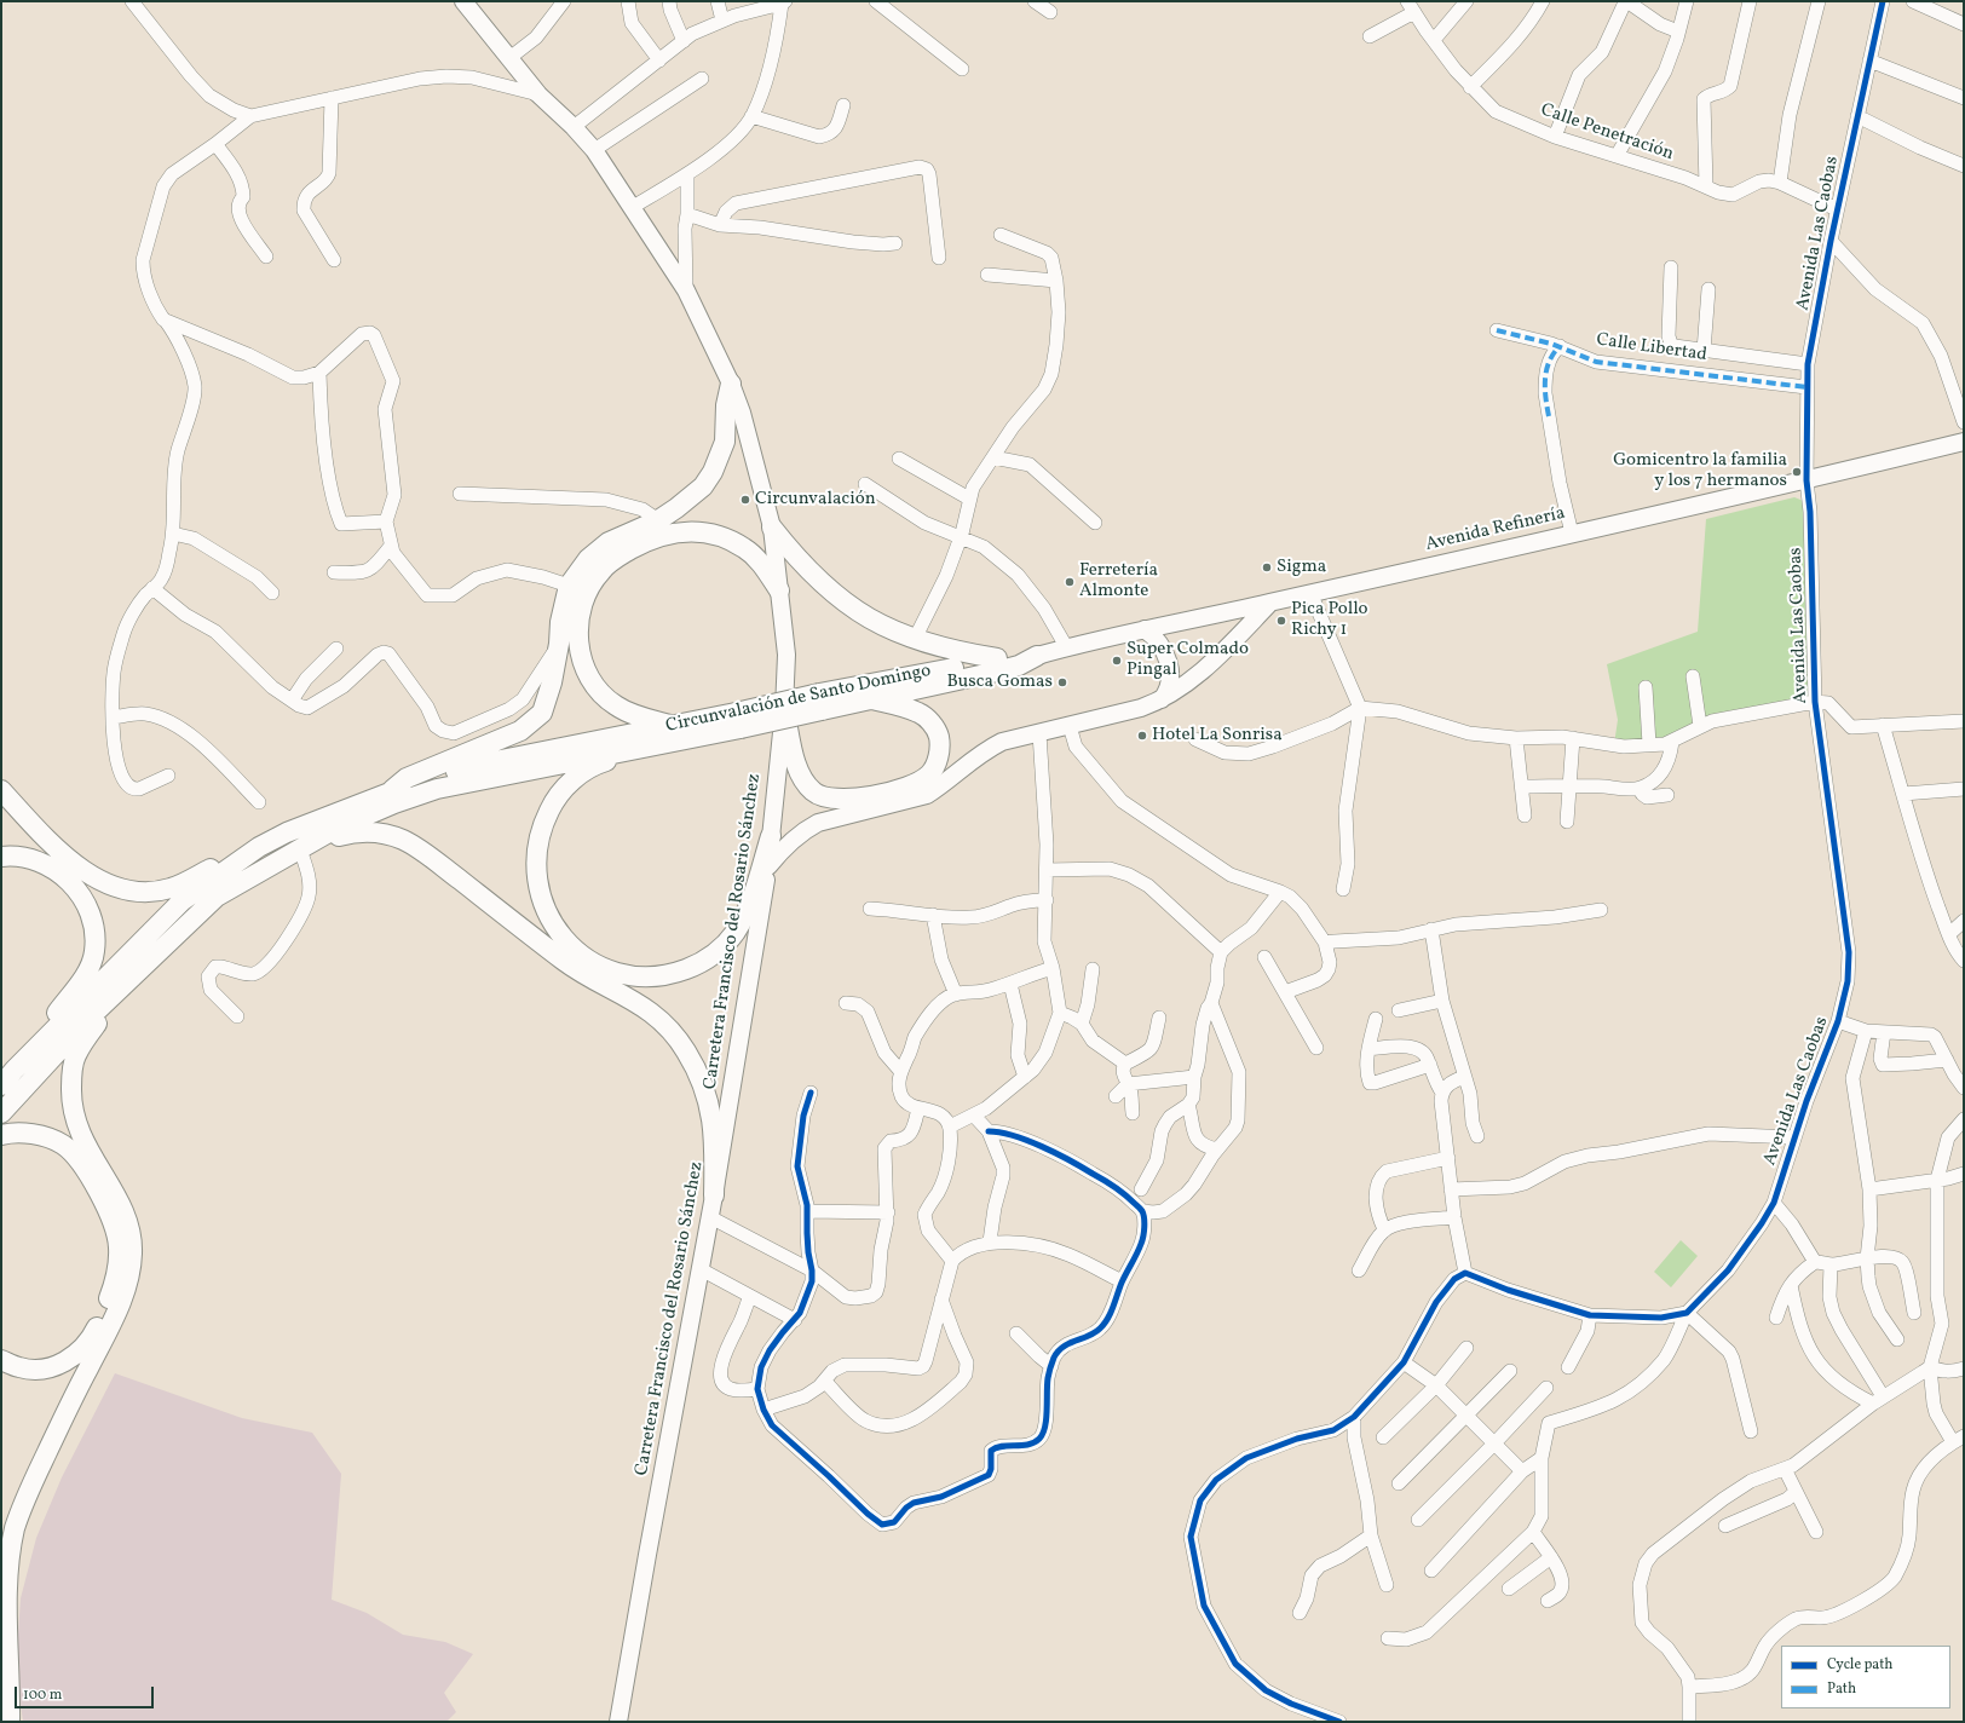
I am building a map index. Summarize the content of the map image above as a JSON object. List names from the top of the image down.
{
  "streets": {
    "highway": ["Circunvalación de Santo Domingo"],
    "main road": ["Avenida Refinería", "Carretera Francisco del Rosario Sánchez"],
    "street": ["Calle Penetración", "Avenida Las Caobas", "Calle Libertad"]
  },
  "crossings": [
    ["Calle Penetración", "Avenida Las Caobas"],
    ["Avenida Las Caobas", "Calle Libertad"],
    ["Avenida Las Caobas", "Avenida Refinería"],
    ["Avenida Refinería", "Circunvalación de Santo Domingo"]
  ],
  "places": [
    "Gomicentro la familia y los 7 hermanos",
    "Circunvalación",
    "Sigma",
    "Ferretería Almonte",
    "Pica Pollo Richy 1",
    "Super Colmado Pingal",
    "Busca Gomas",
    "Hotel La Sonrisa"
  ],
  "legend": ["Cycle path", "Path"],
  "scale_bar": "100 m"
}
